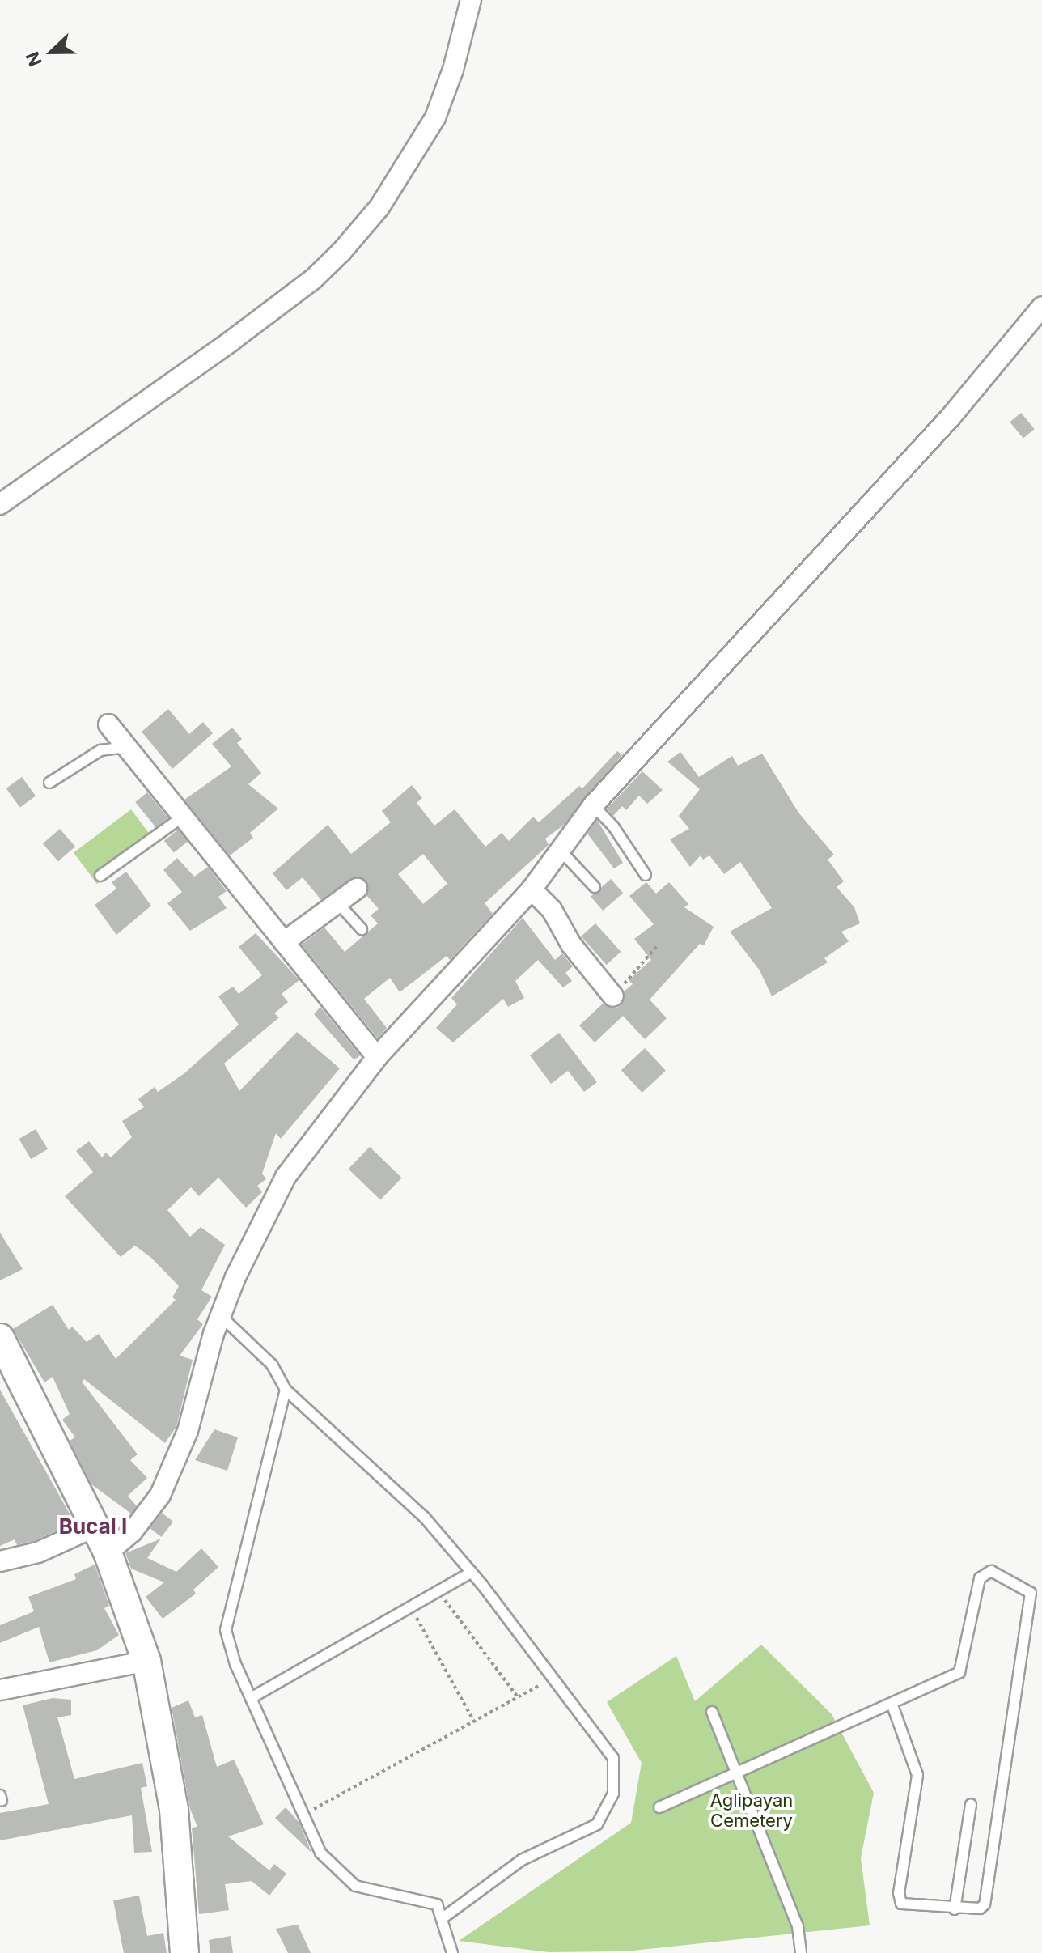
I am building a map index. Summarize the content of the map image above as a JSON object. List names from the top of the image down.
{
  "districts": ["Bucal I"],
  "parks": ["Aglipayan Cemetery"],
  "north": "left"
}
